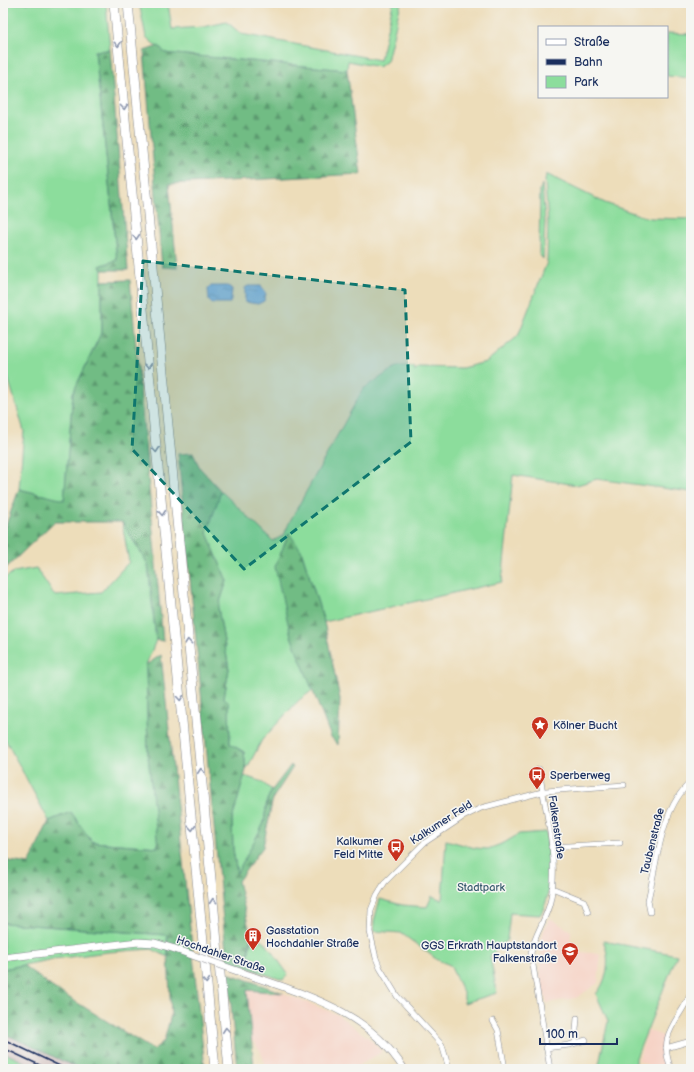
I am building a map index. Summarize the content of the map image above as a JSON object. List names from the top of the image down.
{
  "streets": {
    "main road": ["Hochdahler Straße"],
    "street": ["Kalkumer Feld", "Falkenstraße", "Taubenstraße"]
  },
  "crossings": [
    ["Kalkumer Feld", "Falkenstraße"]
  ],
  "parks": ["Stadtpark"],
  "places": {
    "place": ["Kölner Bucht"],
    "bus stop": ["Sperberweg", "Kalkumer Feld Mitte"],
    "building": ["Gasstation Hochdahler Straße"],
    "school or university": ["GGS Erkrath Hauptstandort Falkenstraße"]
  },
  "legend": ["Straße", "Bahn", "Park"],
  "scale_bar": "100 m"
}
